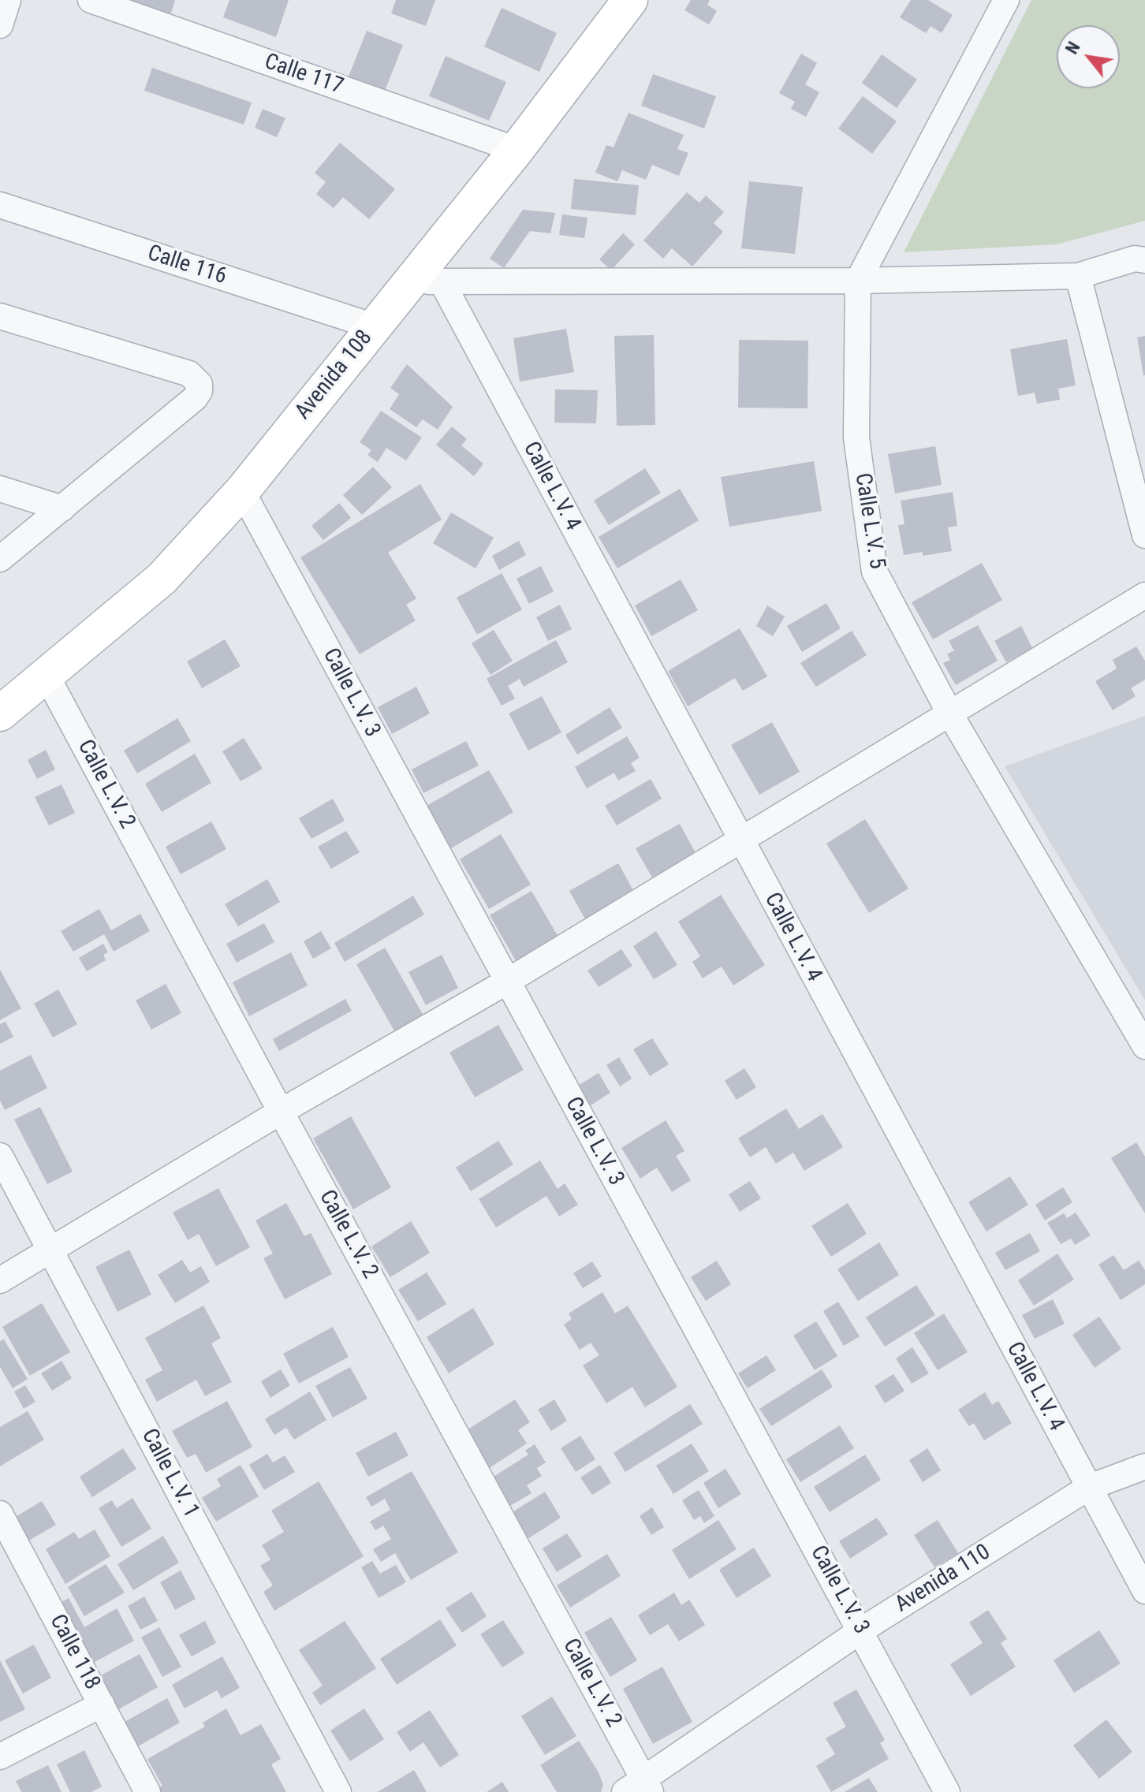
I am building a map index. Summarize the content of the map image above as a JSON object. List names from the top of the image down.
{
  "streets": {
    "street": [
      "Calle 117",
      "Calle 116",
      "Avenida 108",
      "Calle L.V. 4",
      "Calle L.V. 5",
      "Calle L.V. 3",
      "Calle L.V. 2",
      "Calle L.V. 1",
      "Avenida 110",
      "Calle 118"
    ]
  },
  "crossings": [
    ["Calle 117", "Avenida 108"],
    ["Calle 116", "Avenida 108"],
    ["Avenida 108", "Calle L.V. 4"],
    ["Avenida 108", "Calle L.V. 3"],
    ["Avenida 108", "Calle L.V. 2"],
    ["Calle L.V. 4", "Avenida 110"],
    ["Calle L.V. 3", "Avenida 110"],
    ["Calle L.V. 2", "Avenida 110"]
  ],
  "north": "top left"
}
